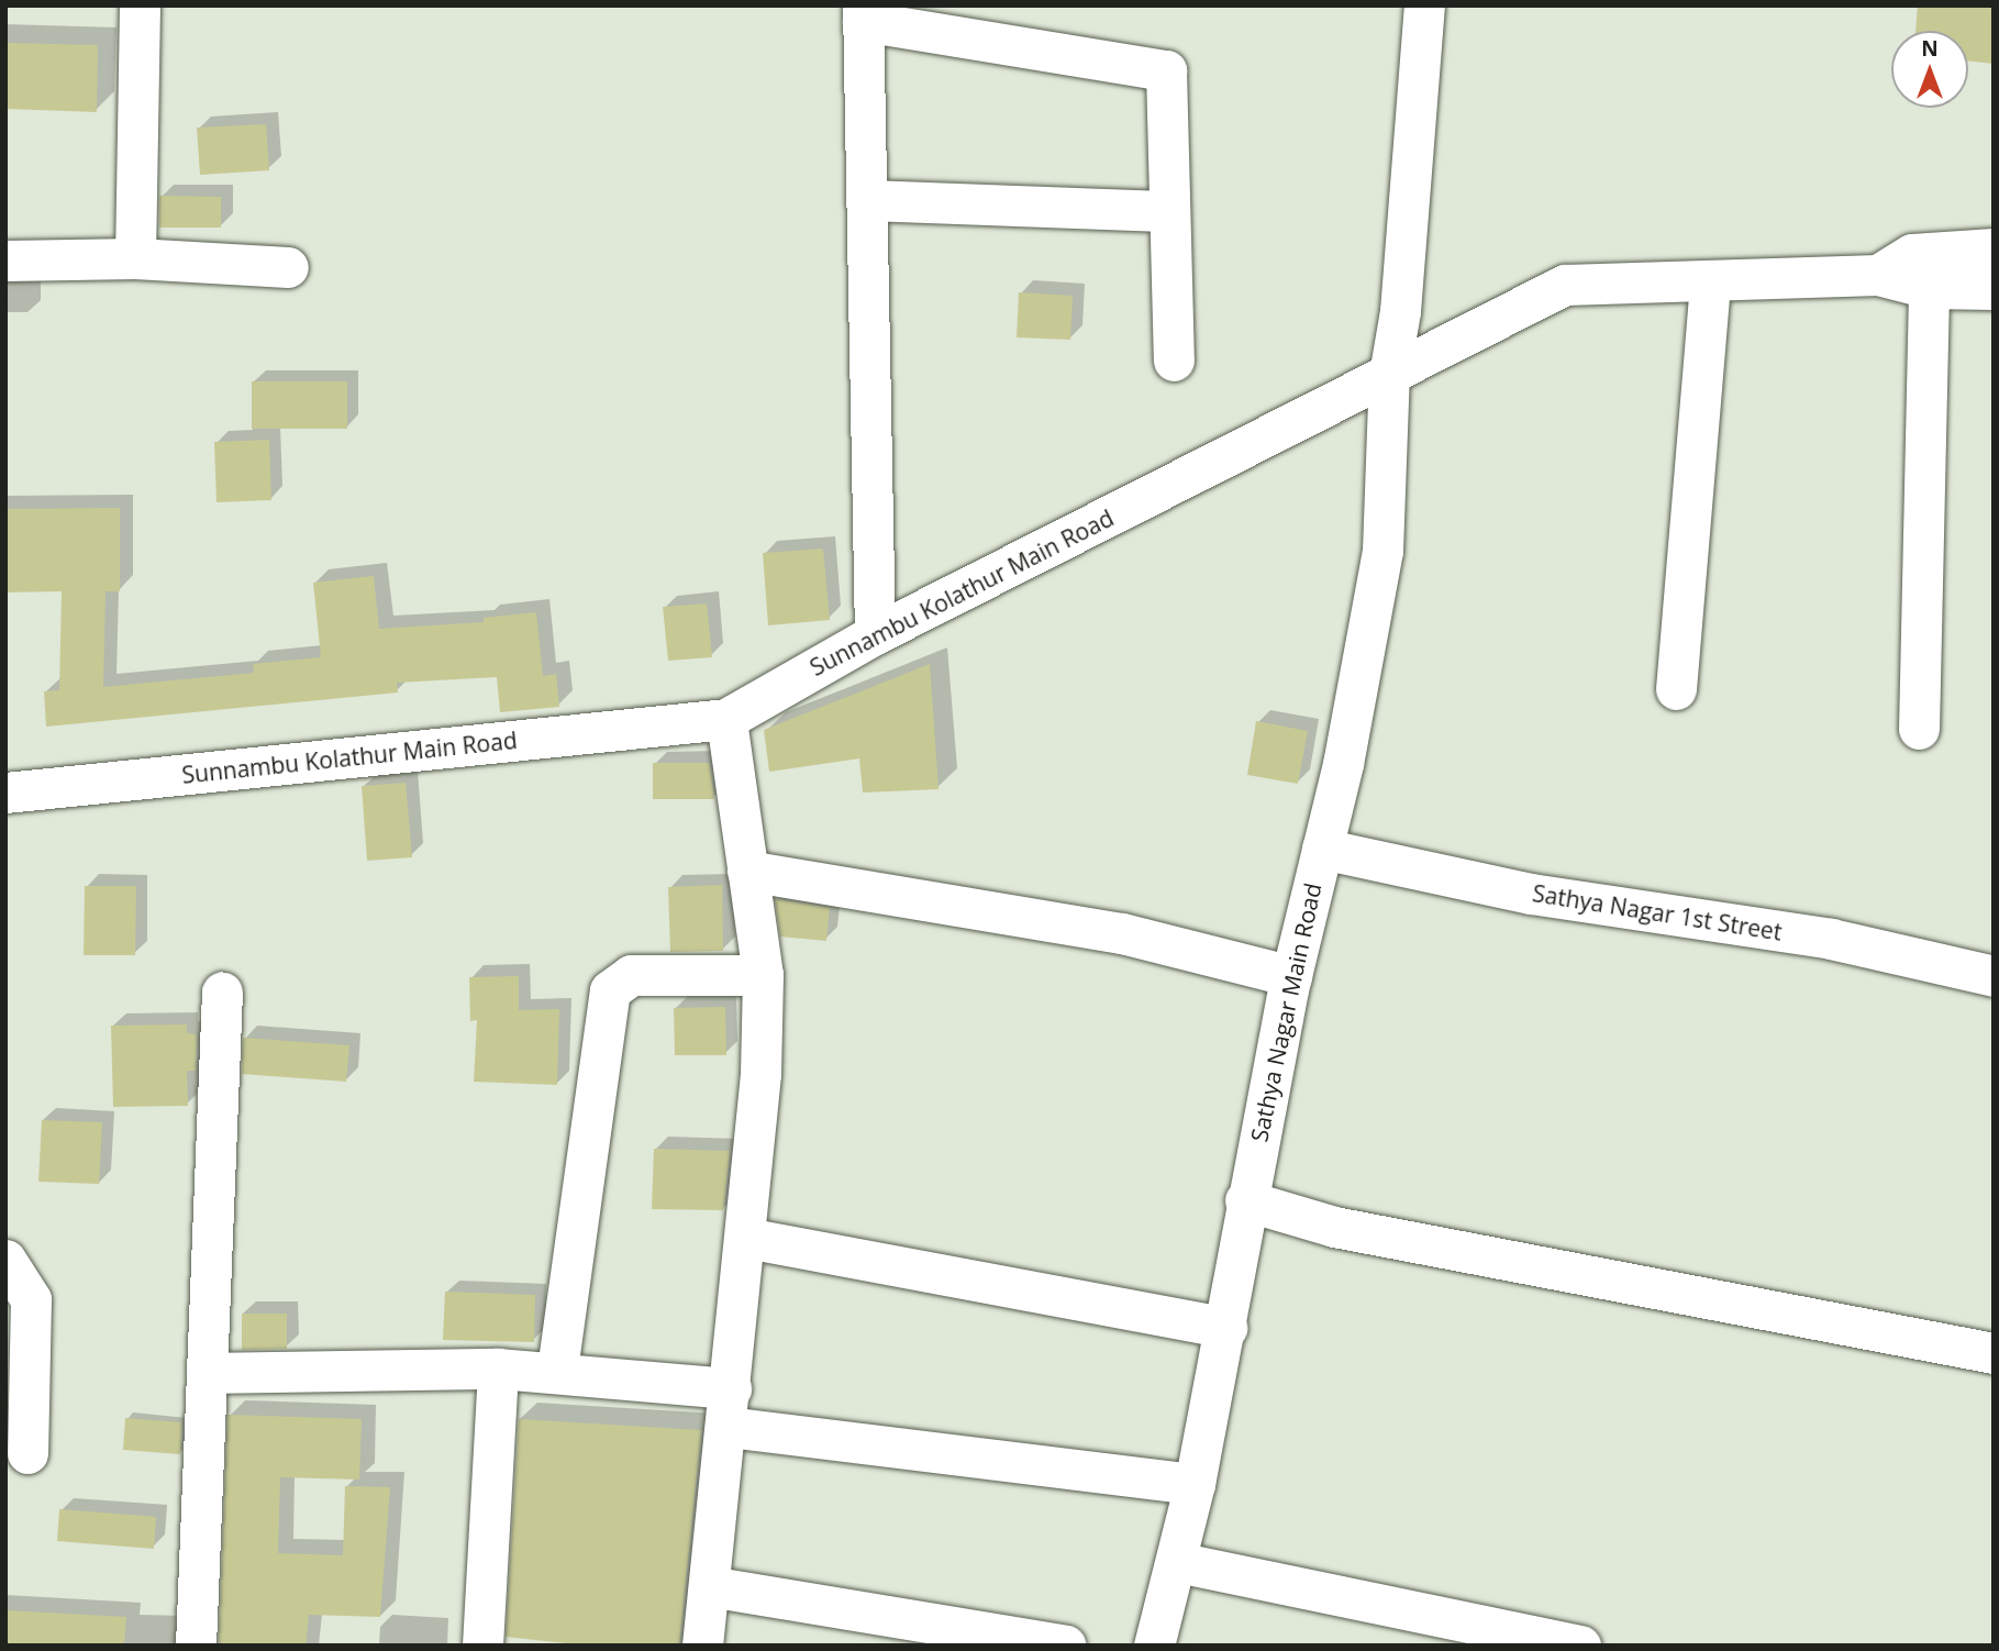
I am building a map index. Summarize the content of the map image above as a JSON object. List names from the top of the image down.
{
  "streets": {
    "street": ["Sunnambu Kolathur Main Road", "Sathya Nagar 1st Street", "Sathya Nagar Main Road"]
  },
  "crossings": [
    ["Sunnambu Kolathur Main Road", "Sathya Nagar Main Road"],
    ["Sathya Nagar 1st Street", "Sathya Nagar Main Road"]
  ],
  "north": "top"
}
